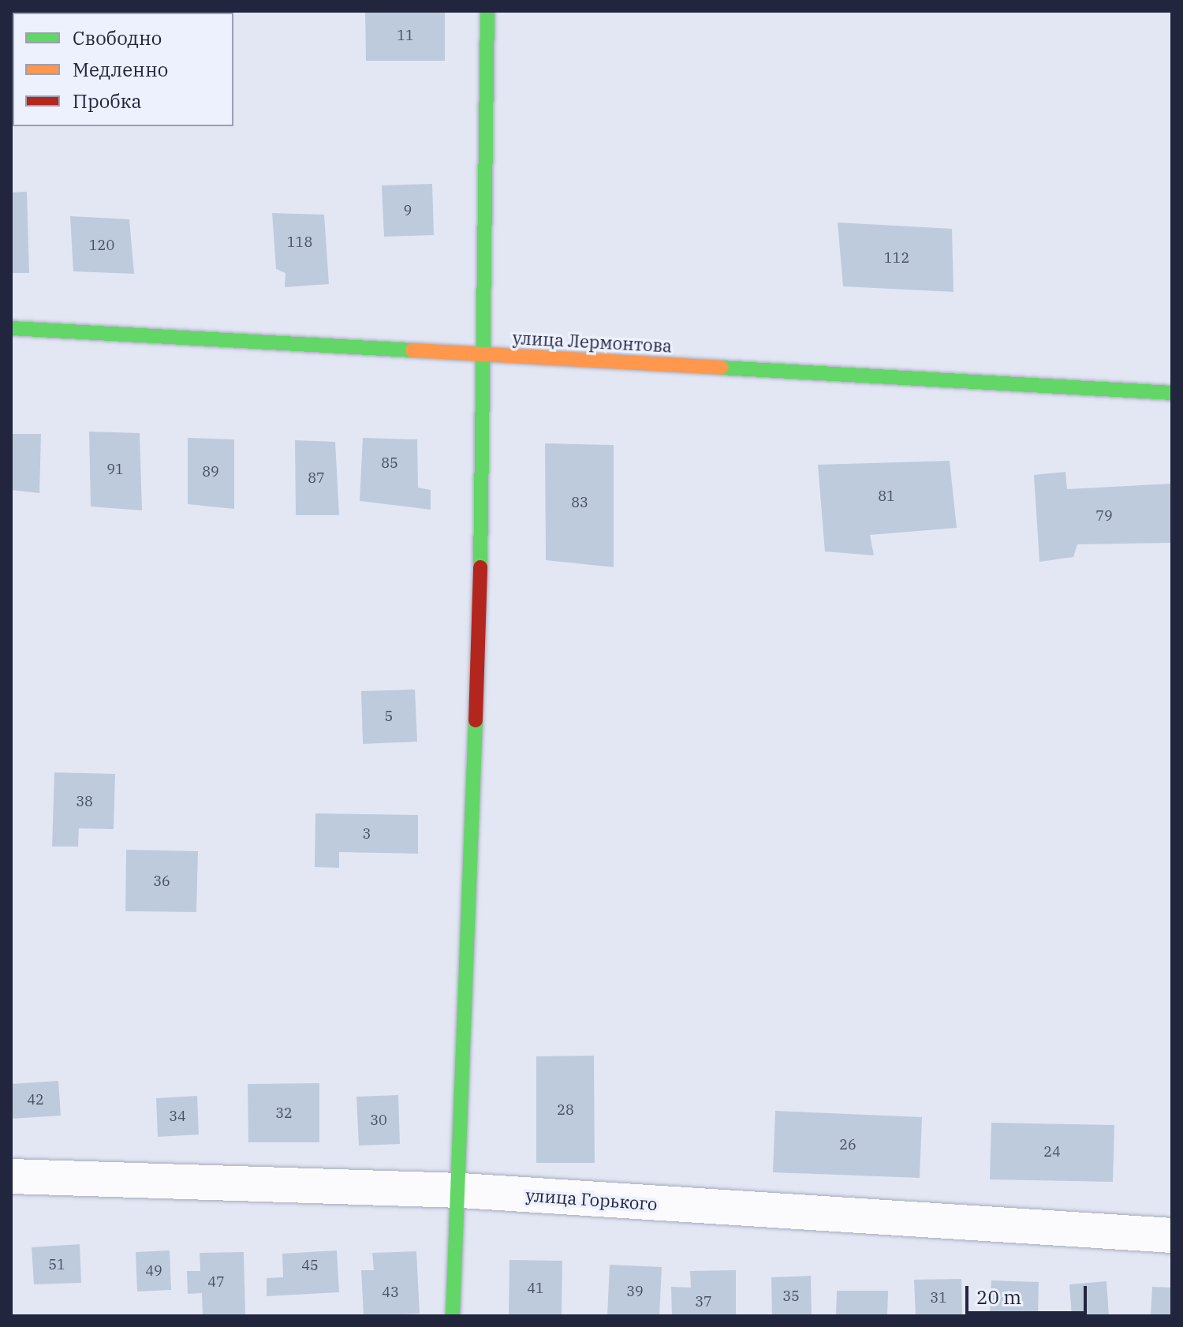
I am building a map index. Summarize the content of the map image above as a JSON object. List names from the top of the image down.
{
  "streets": {
    "street": ["улица Лермонтова", "улица Горького"]
  },
  "house_numbers": [
    "11",
    "9",
    "118",
    "120",
    "112",
    "85",
    "91",
    "89",
    "87",
    "81",
    "83",
    "79",
    "5",
    "38",
    "3",
    "36",
    "42",
    "28",
    "32",
    "34",
    "30",
    "26",
    "24",
    "51",
    "45",
    "49",
    "47",
    "41",
    "39",
    "43",
    "35",
    "31",
    "37"
  ],
  "legend": ["Свободно", "Медленно", "Пробка"],
  "scale_bar": "20 m"
}
